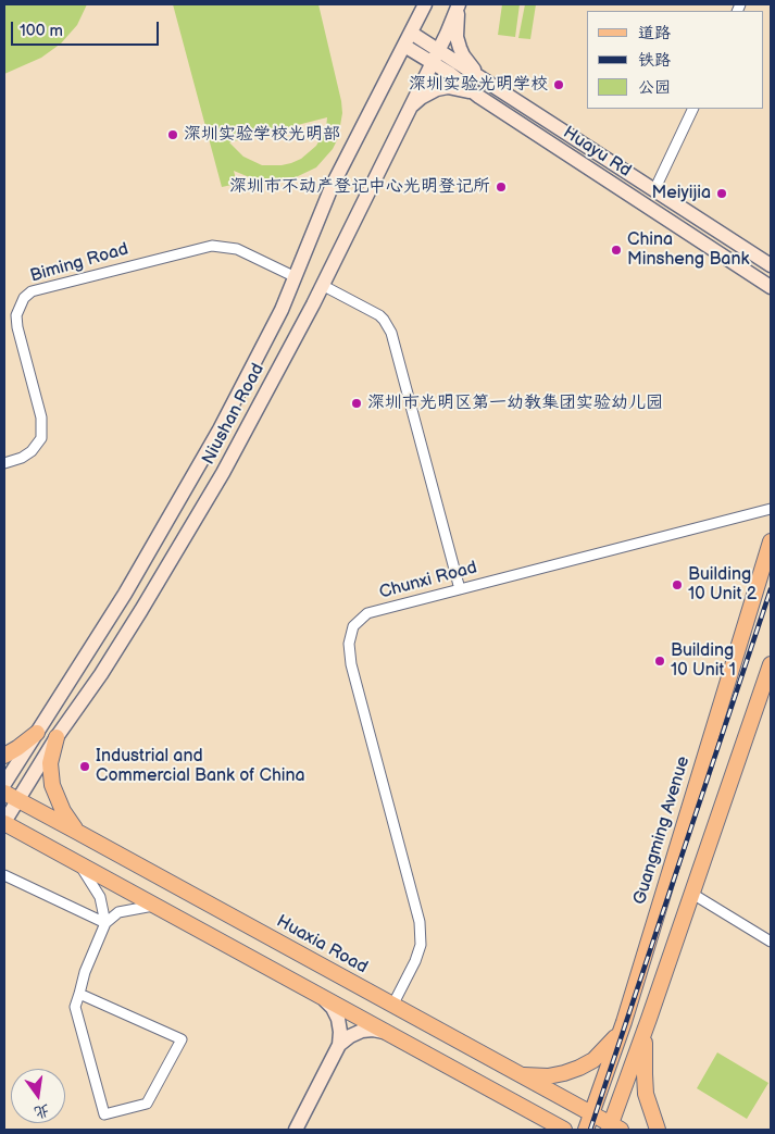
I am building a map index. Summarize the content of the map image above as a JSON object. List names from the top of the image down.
{
  "streets": {
    "main road": ["Guangming Avenue", "Huaxia Road"],
    "street": [
      "Huayu Rd",
      "Biming Road",
      "Niushan Road",
      "Chunxi Road"
    ]
  },
  "crossings": [
    ["Huayu Rd", "Niushan Road"],
    ["Biming Road", "Niushan Road"],
    ["Niushan Road", "Huaxia Road"],
    ["Chunxi Road", "Huaxia Road"],
    ["Guangming Avenue", "Huaxia Road"]
  ],
  "places": [
    "深圳实验光明学校",
    "深圳实验学校光明部",
    "深圳市不动产登记中心光明登记所",
    "Meiyijia",
    "China Minsheng Bank",
    "深圳市光明区第一幼教集团实验幼儿园",
    "Building 10 Unit 2",
    "Building 10 Unit 1",
    "Industrial and Commercial Bank of China"
  ],
  "legend": ["道路", "铁路", "公园"],
  "scale_bar": "100 m",
  "north": "bottom"
}
